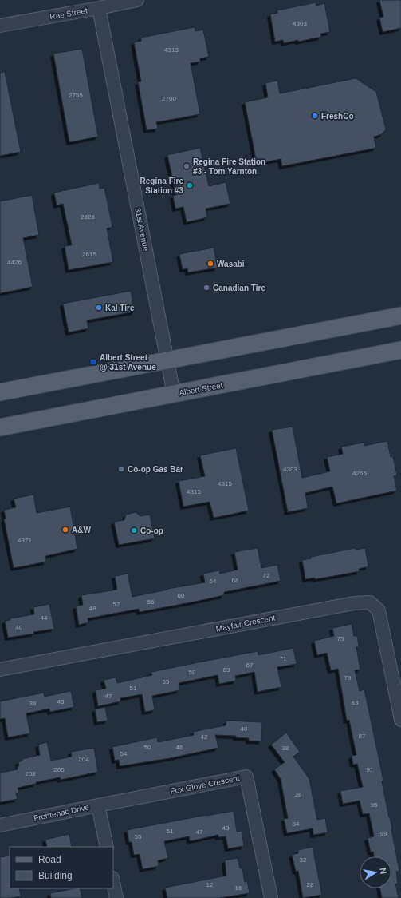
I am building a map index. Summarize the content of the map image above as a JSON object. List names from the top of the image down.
{
  "streets": {
    "main road": ["Albert Street"],
    "street": [
      "Rae Street",
      "31st Avenue",
      "Mayfair Crescent",
      "Fox Glove Crescent",
      "Frontenac Drive"
    ]
  },
  "crossings": [
    ["Rae Street", "31st Avenue"],
    ["31st Avenue", "Albert Street"],
    ["Fox Glove Crescent", "Frontenac Drive"]
  ],
  "places": {
    "other": [
      "FreshCo",
      "Regina Fire Station #3 - Tom Yarnton",
      "Regina Fire Station #3",
      "Wasabi",
      "Canadian Tire",
      "Kal Tire",
      "Co-op Gas Bar",
      "A&W",
      "Co-op"
    ],
    "transit": ["Albert Street @ 31st Avenue"]
  },
  "house_numbers": [
    "4303",
    "4313",
    "2755",
    "2700",
    "2625",
    "2615",
    "4426",
    "4303",
    "4265",
    "4315",
    "4315",
    "4371",
    "72",
    "68",
    "64",
    "60",
    "56",
    "52",
    "48",
    "44",
    "40",
    "75",
    "71",
    "67",
    "63",
    "59",
    "79",
    "55",
    "51",
    "47",
    "43",
    "83",
    "39",
    "40",
    "87",
    "42",
    "50",
    "46",
    "38",
    "54",
    "204",
    "200",
    "91",
    "208",
    "36",
    "95",
    "34",
    "43",
    "51",
    "47",
    "99",
    "55",
    "32",
    "12",
    "28",
    "16"
  ],
  "legend": ["Road", "Building"],
  "north": "right"
}
